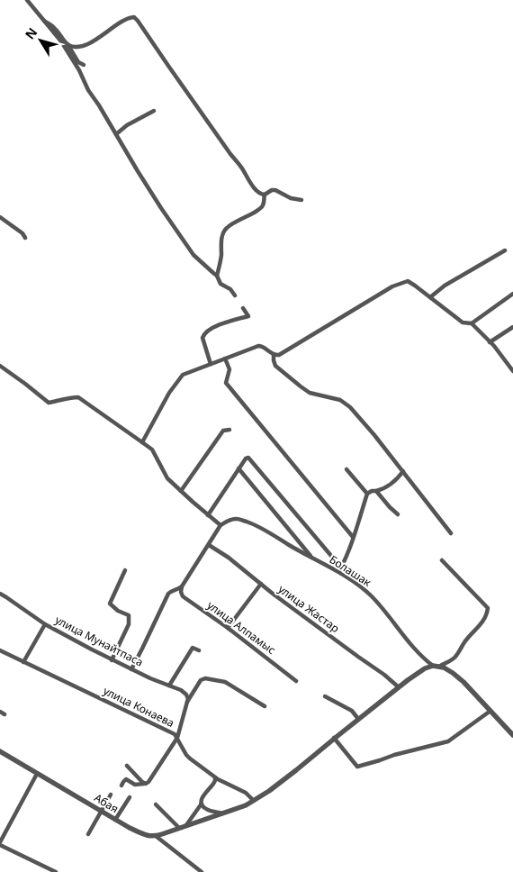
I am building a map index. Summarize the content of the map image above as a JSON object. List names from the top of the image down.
{
  "streets": {
    "street": [
      "Болашак",
      "улица Жастар",
      "улица Алпамыс",
      "улица Мунайтпаса",
      "улица Конаева",
      "Абая"
    ]
  },
  "north": "top left"
}
